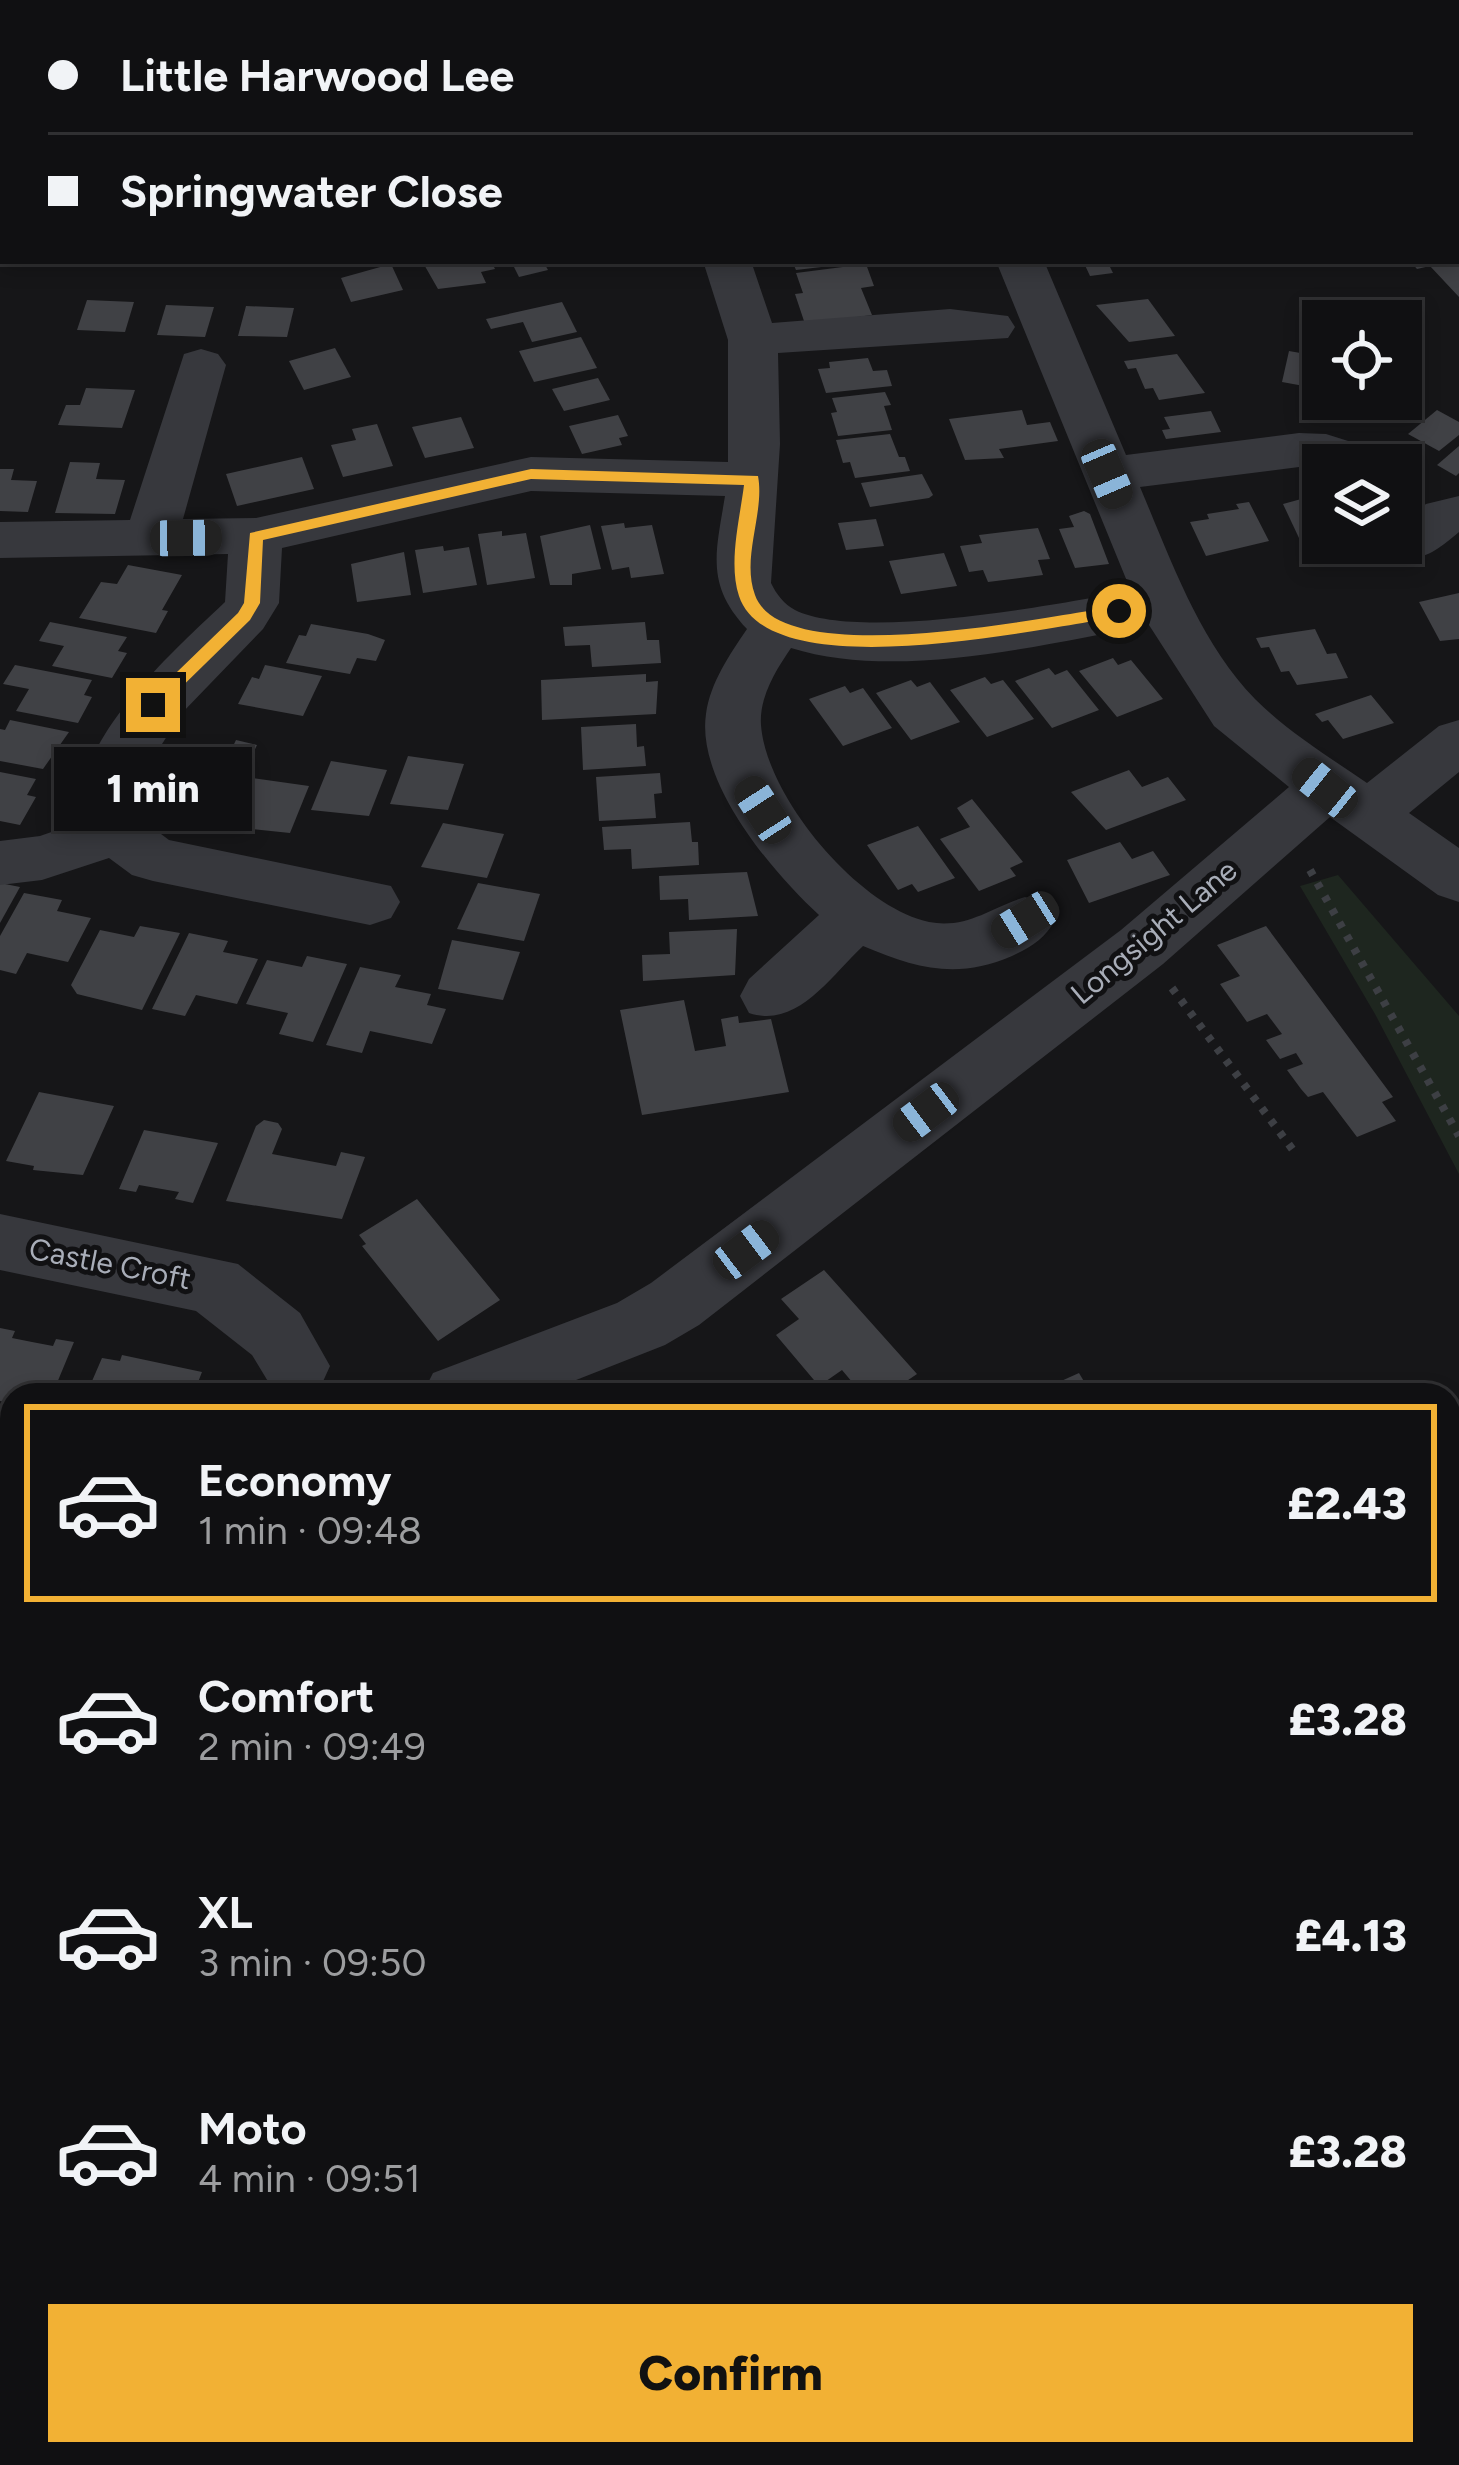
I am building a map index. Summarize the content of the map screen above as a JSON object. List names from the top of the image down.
{
  "streets": {
    "street": ["Longsight Lane", "Castle Croft"]
  },
  "page": {
    "banner": ["Little Harwood Lee", "Springwater Close"],
    "bubble": "1 min",
    "list": [
      {
        "name": "Economy",
        "note": "1 min · 09:48",
        "value": "£2.43"
      },
      {
        "name": "Comfort",
        "note": "2 min · 09:49",
        "value": "£3.28"
      },
      {
        "name": "XL",
        "note": "3 min · 09:50",
        "value": "£4.13"
      },
      {
        "name": "Moto",
        "note": "4 min · 09:51",
        "value": "£3.28"
      }
    ],
    "buttons": "Confirm"
  }
}
